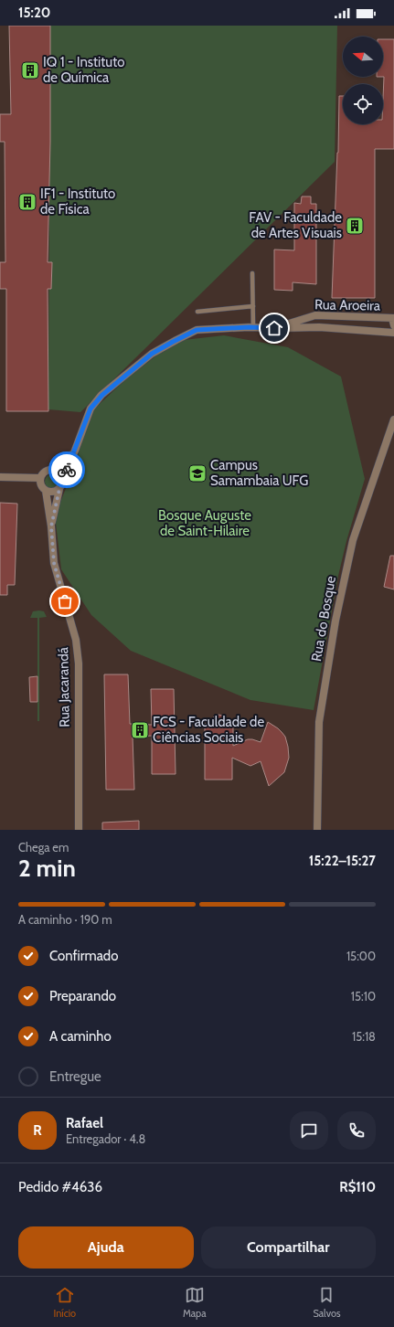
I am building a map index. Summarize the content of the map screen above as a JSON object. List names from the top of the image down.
{
  "streets": {
    "street": ["Rua Aroeira", "Rua do Bosque", "Rua Jacarandá"]
  },
  "parks": ["Bosque Auguste de Saint-Hilaire"],
  "places": {
    "building": [
      "IQ 1 - Instituto de Química",
      "IF1 - Instituto de Física",
      "FAV - Faculdade de Artes Visuais",
      "FCS - Faculdade de Ciências Sociais"
    ],
    "school or university": ["Campus Samambaia UFG"]
  },
  "north": "left",
  "page": {
    "status": "15:20",
    "heading": ["2 min", "Chega em", "15:22–15:27"],
    "panel": [
      "Rafael",
      "Entregador · 4.8",
      "Pedido #4636",
      "R$110"
    ],
    "bar": "A caminho · 190 m",
    "list": [
      ["Confirmado", "15:00"],
      ["Preparando", "15:10"],
      ["A caminho", "15:18"],
      "Entregue"
    ],
    "round": "R",
    "buttons": ["Ajuda", "Compartilhar"],
    "tabs": ["Início", "Mapa", "Salvos"]
  }
}
